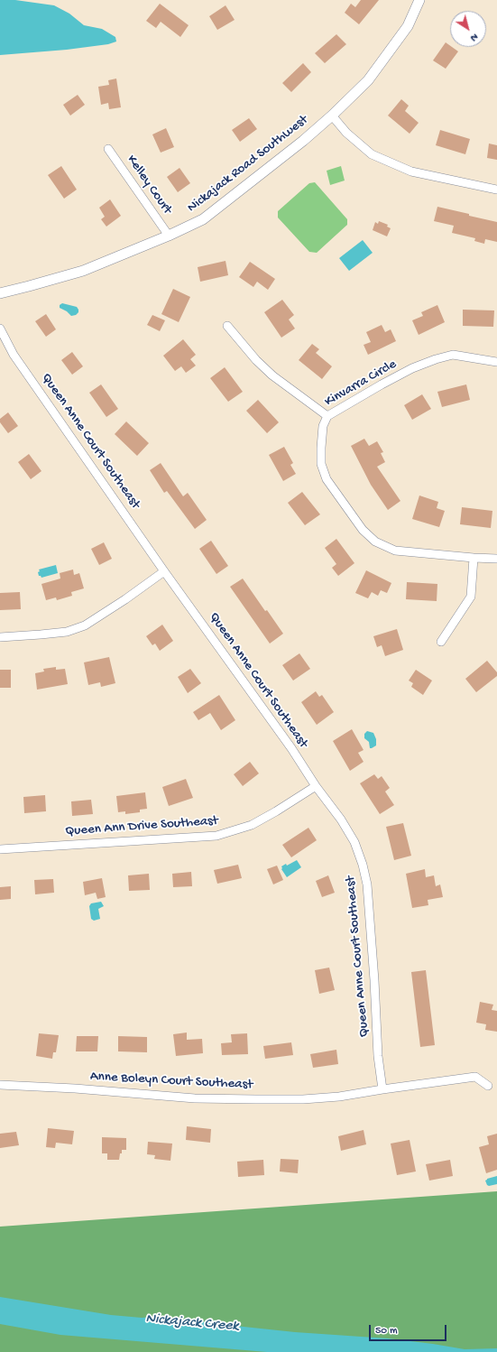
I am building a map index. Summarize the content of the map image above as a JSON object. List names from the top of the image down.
{
  "streets": {
    "street": [
      "Nickajack Road Southwest",
      "Kelley Court",
      "Kinvarra Circle",
      "Queen Anne Court Southeast",
      "Queen Ann Drive Southeast",
      "Anne Boleyn Court Southeast"
    ]
  },
  "crossings": [
    ["Nickajack Road Southwest", "Kelley Court"],
    ["Queen Anne Court Southeast", "Queen Ann Drive Southeast"],
    ["Queen Anne Court Southeast", "Anne Boleyn Court Southeast"]
  ],
  "water": ["Nickajack Creek"],
  "scale_bar": "50 m",
  "north": "bottom right"
}
